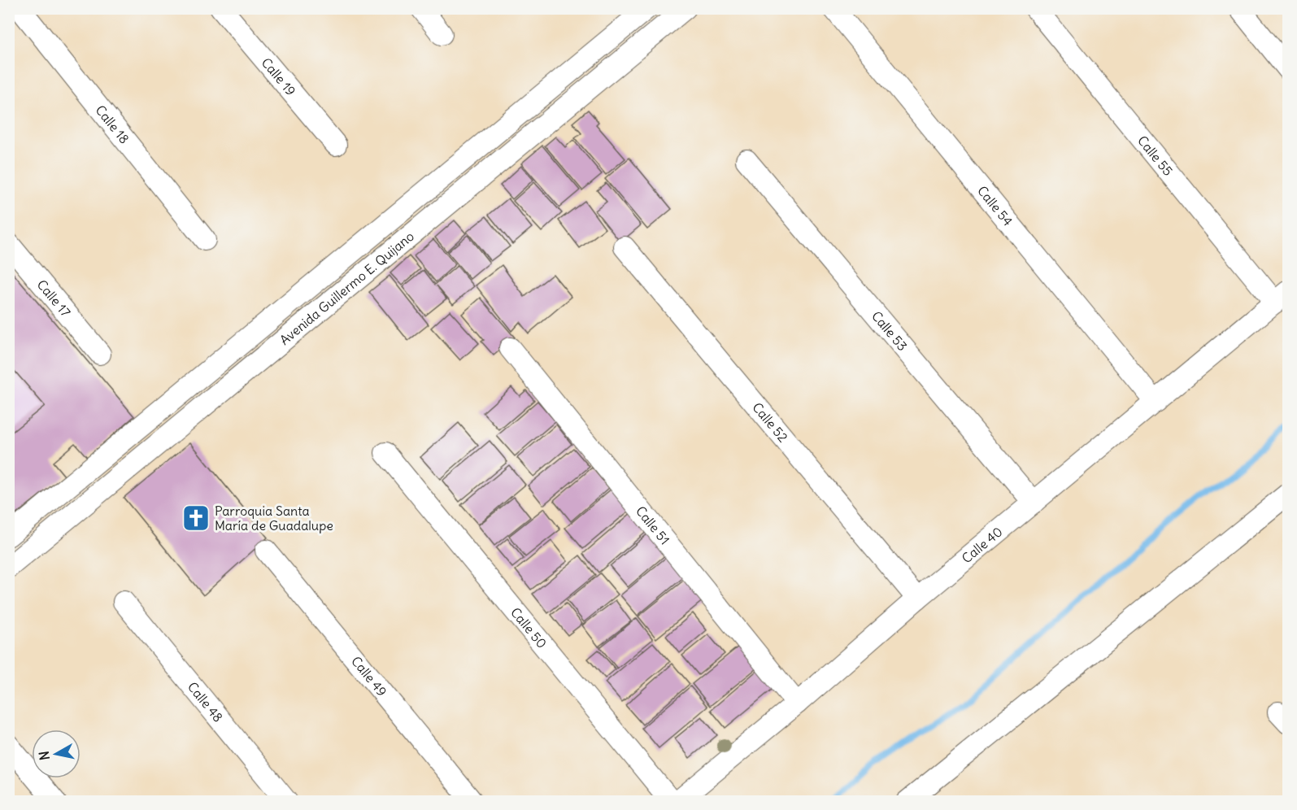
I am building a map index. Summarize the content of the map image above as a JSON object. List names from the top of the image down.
{
  "streets": {
    "street": [
      "Calle 19",
      "Calle 18",
      "Calle 55",
      "Calle 54",
      "Avenida Guillermo E. Quijano",
      "Calle 17",
      "Calle 53",
      "Calle 52",
      "Calle 51",
      "Calle 40",
      "Calle 50",
      "Calle 49",
      "Calle 48"
    ]
  },
  "crossings": [
    ["Calle 55", "Calle 40"],
    ["Calle 54", "Calle 40"],
    ["Calle 53", "Calle 40"],
    ["Calle 52", "Calle 40"],
    ["Calle 51", "Calle 40"]
  ],
  "places": {
    "church": ["Parroquia Santa María de Guadalupe"]
  },
  "north": "left"
}
